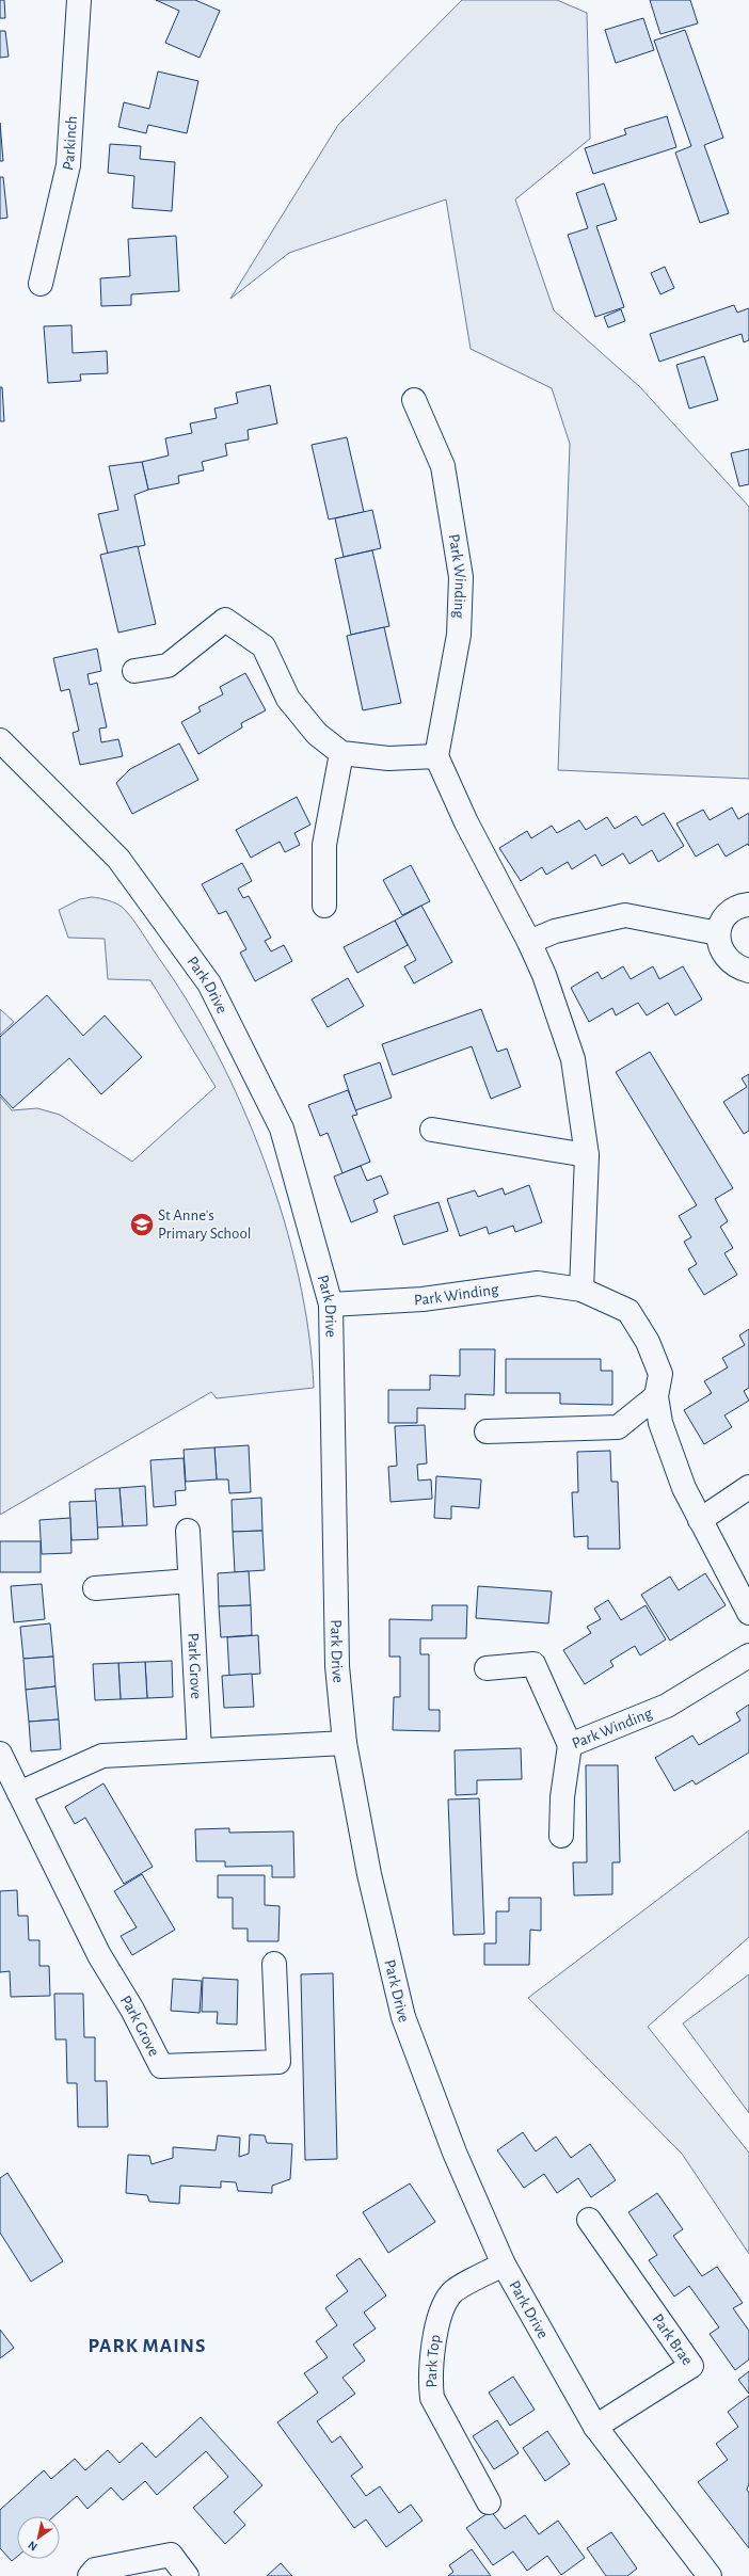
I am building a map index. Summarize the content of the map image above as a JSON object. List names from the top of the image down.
{
  "streets": {
    "street": [
      "Parkinch",
      "Park Winding",
      "Park Drive",
      "Park Grove",
      "Park Brae",
      "Park Top"
    ]
  },
  "crossings": [
    ["Park Winding", "Park Drive"],
    ["Park Drive", "Park Brae"],
    ["Park Drive", "Park Top"]
  ],
  "districts": ["PARK MAINS"],
  "places": {
    "school or university": ["St Anne's Primary School"]
  },
  "north": "bottom left"
}
